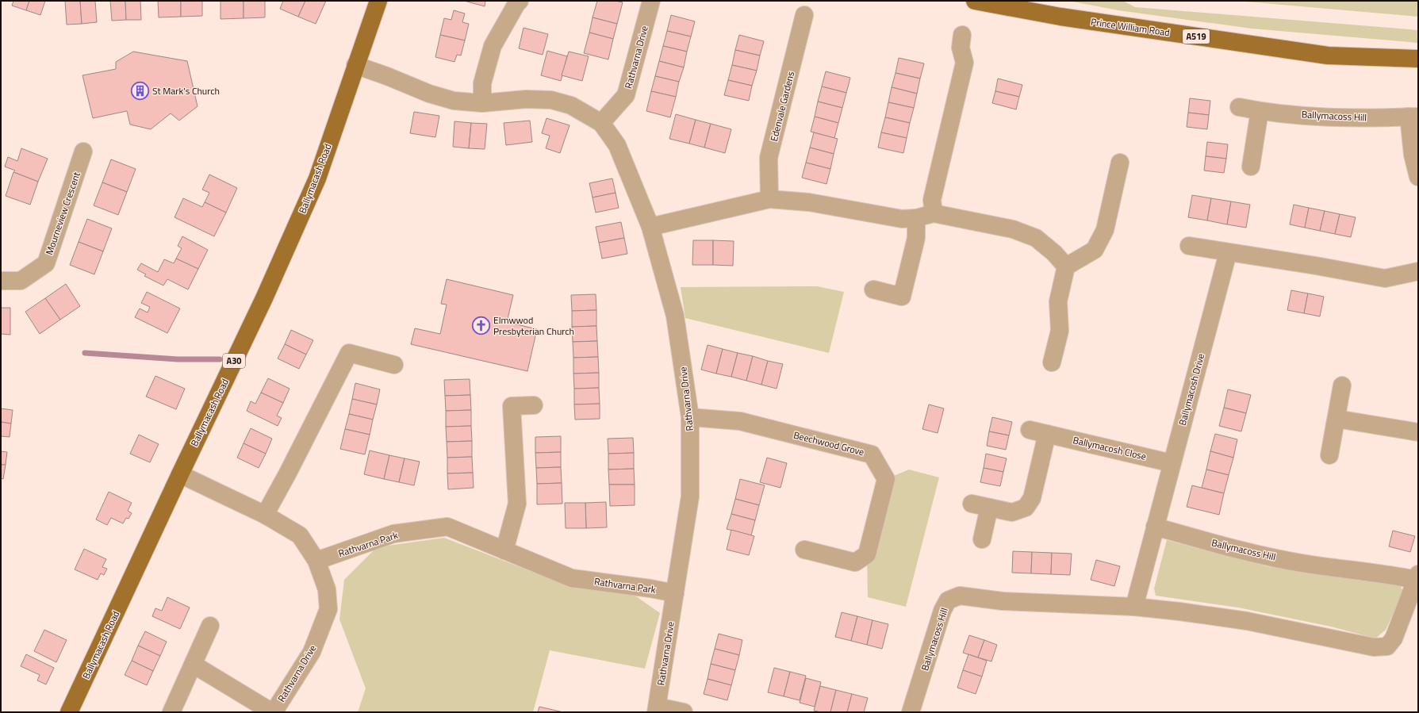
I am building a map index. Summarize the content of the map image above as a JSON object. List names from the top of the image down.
{
  "streets": {
    "main road": [
      "Prince William Road",
      "A519",
      "Ballymacash Road",
      "A30"
    ],
    "street": [
      "Rathvarna Drive",
      "Edenvale Gardens",
      "Ballymacoss Hill",
      "Mourneview Crescent",
      "Ballymacosh Drive",
      "Beechwood Grove",
      "Ballymacosh Close",
      "Rathvarna Park"
    ]
  },
  "crossings": [
    ["Rathvarna Drive", "Ballymacash Road"],
    ["Rathvarna Drive", "Beechwood Grove"],
    ["Rathvarna Drive", "Rathvarna Park"],
    ["Ballymacoss Hill", "Ballymacosh Drive"],
    ["Ballymacosh Drive", "Ballymacosh Close"]
  ],
  "places": {
    "building": ["St Mark's Church"],
    "church": ["Elmwwod Presbyterian Church"]
  }
}
